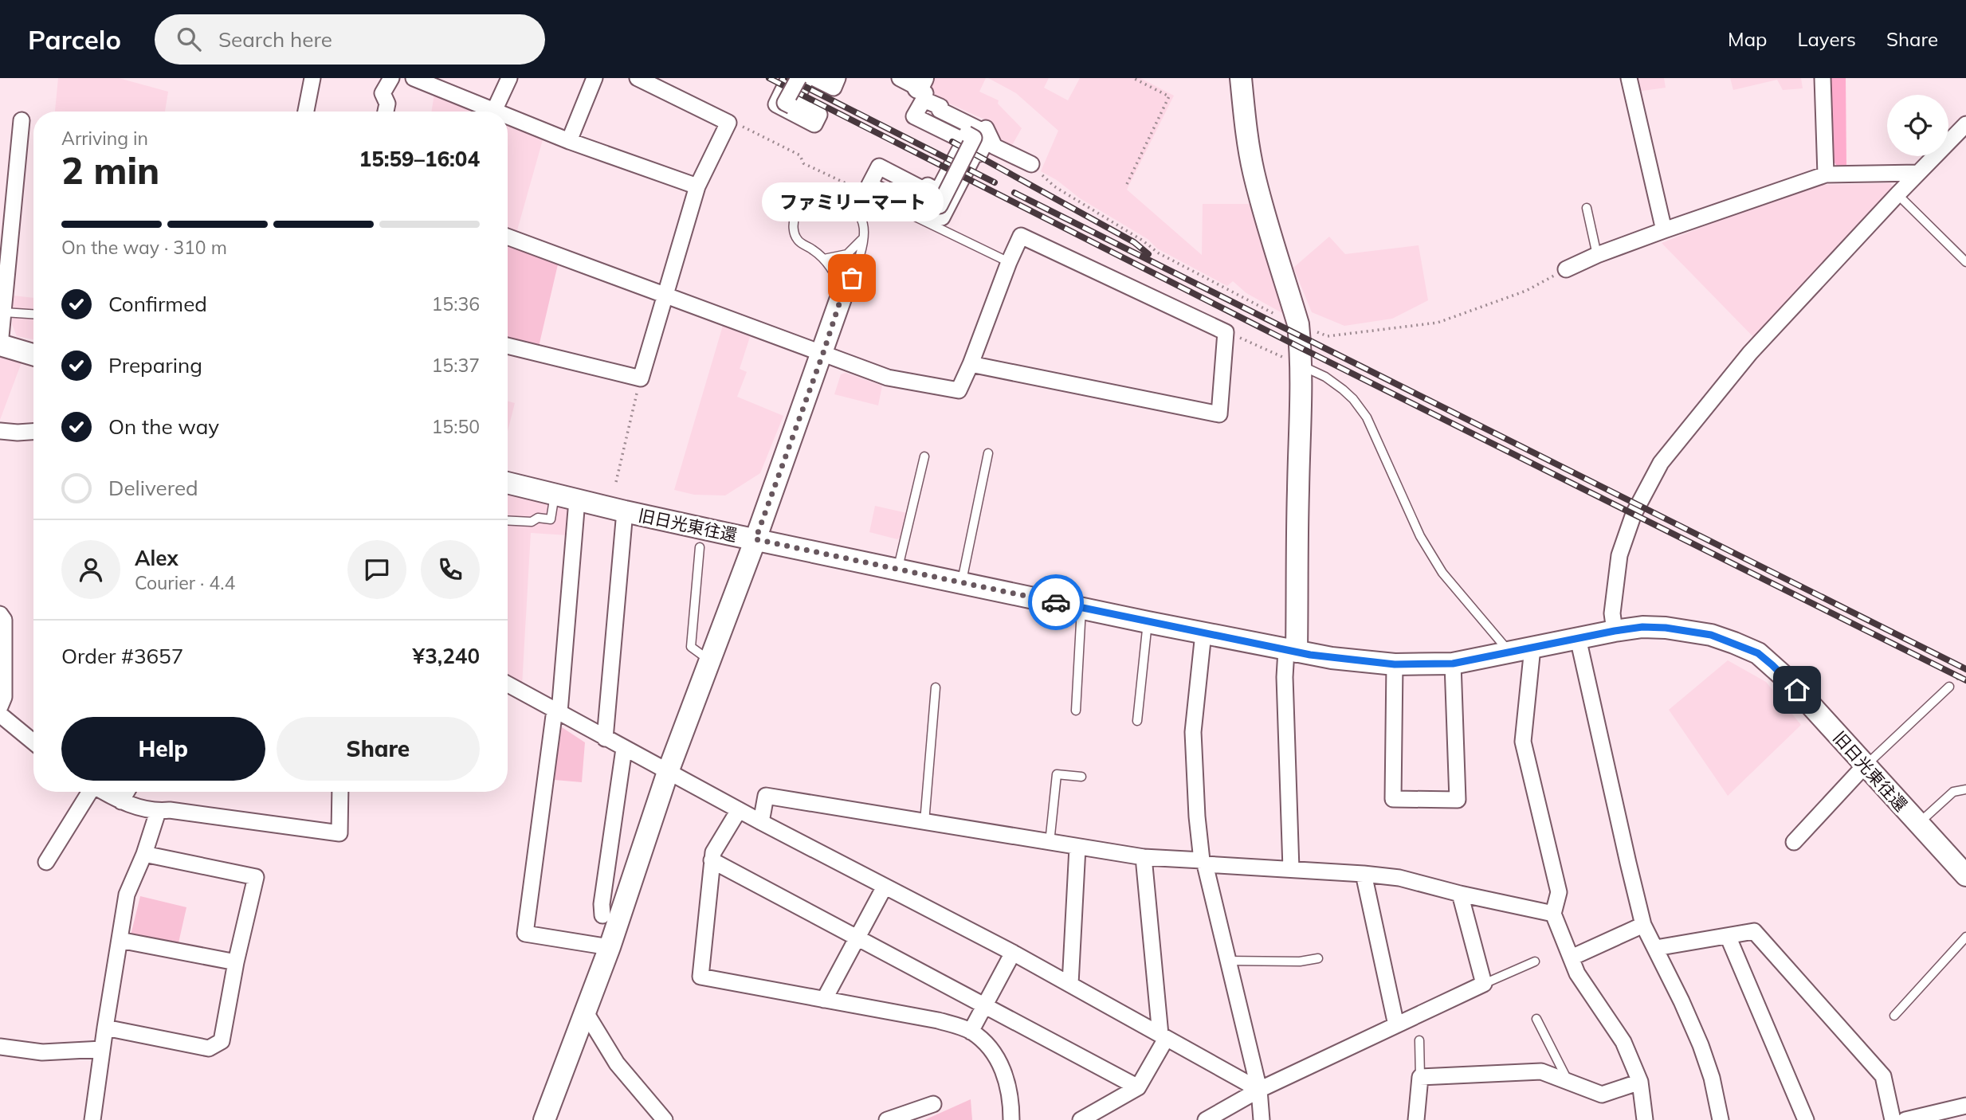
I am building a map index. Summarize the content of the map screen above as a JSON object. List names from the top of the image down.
{
  "streets": {
    "street": ["旧日光東往還"]
  },
  "places": ["ファミリーマート"],
  "page": {
    "header": "Parcelo",
    "search": "Search here",
    "nav": ["Map", "Layers", "Share"],
    "heading": ["2 min", "Arriving in", "15:59–16:04"],
    "panel": [
      "Alex",
      "Courier · 4.4",
      "Order #3657",
      "¥3,240"
    ],
    "bubble": "ファミリーマート",
    "bar": "On the way · 310 m",
    "list": [
      ["Confirmed", "15:36"],
      ["Preparing", "15:37"],
      ["On the way", "15:50"],
      "Delivered"
    ],
    "buttons": ["Help", "Share"]
  }
}
